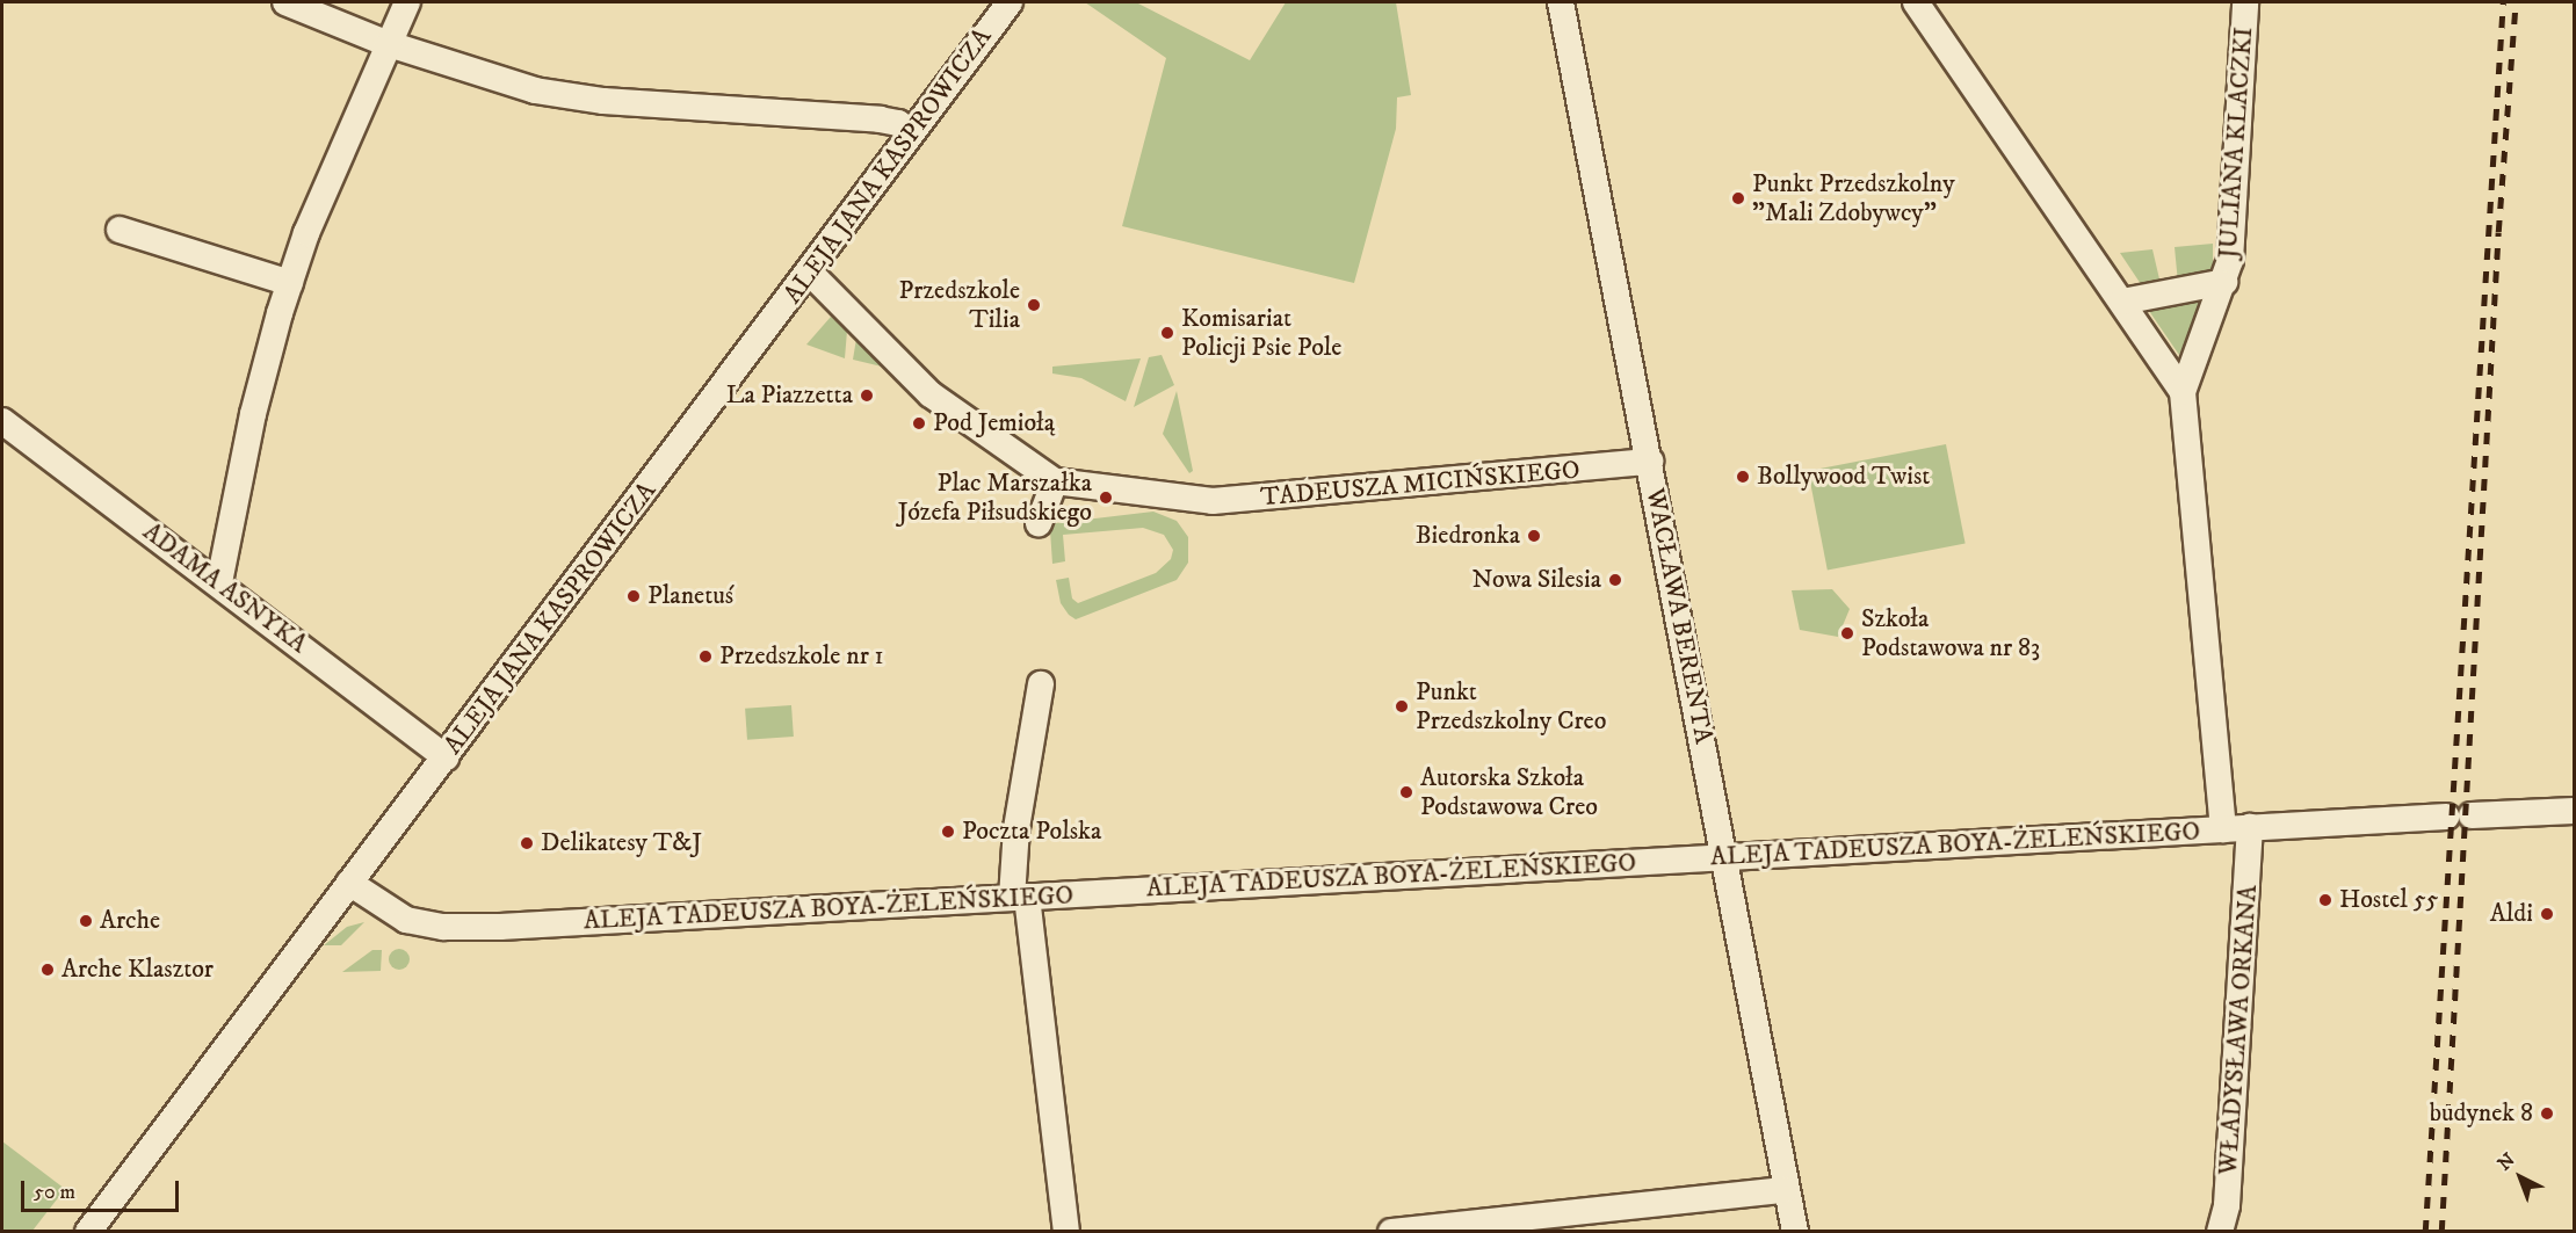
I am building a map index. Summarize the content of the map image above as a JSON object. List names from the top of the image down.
{
  "streets": {
    "street": [
      "JULIANA KLACZKI",
      "ALEJA JANA KASPROWICZA",
      "TADEUSZA MICIŃSKIEGO",
      "ADAMA ASNYKA",
      "WACŁAWA BERENTA",
      "ALEJA TADEUSZA BOYA-ŻELEŃSKIEGO",
      "WŁADYSŁAWA ORKANA"
    ]
  },
  "crossings": [
    ["ALEJA JANA KASPROWICZA", "ADAMA ASNYKA"],
    ["ALEJA JANA KASPROWICZA", "ALEJA TADEUSZA BOYA-ŻELEŃSKIEGO"],
    ["TADEUSZA MICIŃSKIEGO", "WACŁAWA BERENTA"],
    ["WACŁAWA BERENTA", "ALEJA TADEUSZA BOYA-ŻELEŃSKIEGO"],
    ["ALEJA TADEUSZA BOYA-ŻELEŃSKIEGO", "WŁADYSŁAWA ORKANA"]
  ],
  "places": [
    "Punkt Przedszkolny \"Mali Zdobywcy\"",
    "Przedszkole Tilia",
    "Komisariat Policji Psie Pole",
    "La Piazzetta",
    "Pod Jemiołą",
    "Bollywood Twist",
    "Plac Marszałka Józefa Piłsudskiego",
    "Biedronka",
    "Nowa Silesia",
    "Planetuś",
    "Szkoła Podstawowa nr 83",
    "Przedszkole nr 1",
    "Punkt Przedszkolny Creo",
    "Autorska Szkoła Podstawowa Creo",
    "Poczta Polska",
    "Delikatesy T&J",
    "Hostel 55",
    "Aldi",
    "Arche",
    "Arche Klasztor",
    "budynek 8"
  ],
  "scale_bar": "50 m",
  "north": "top left"
}
